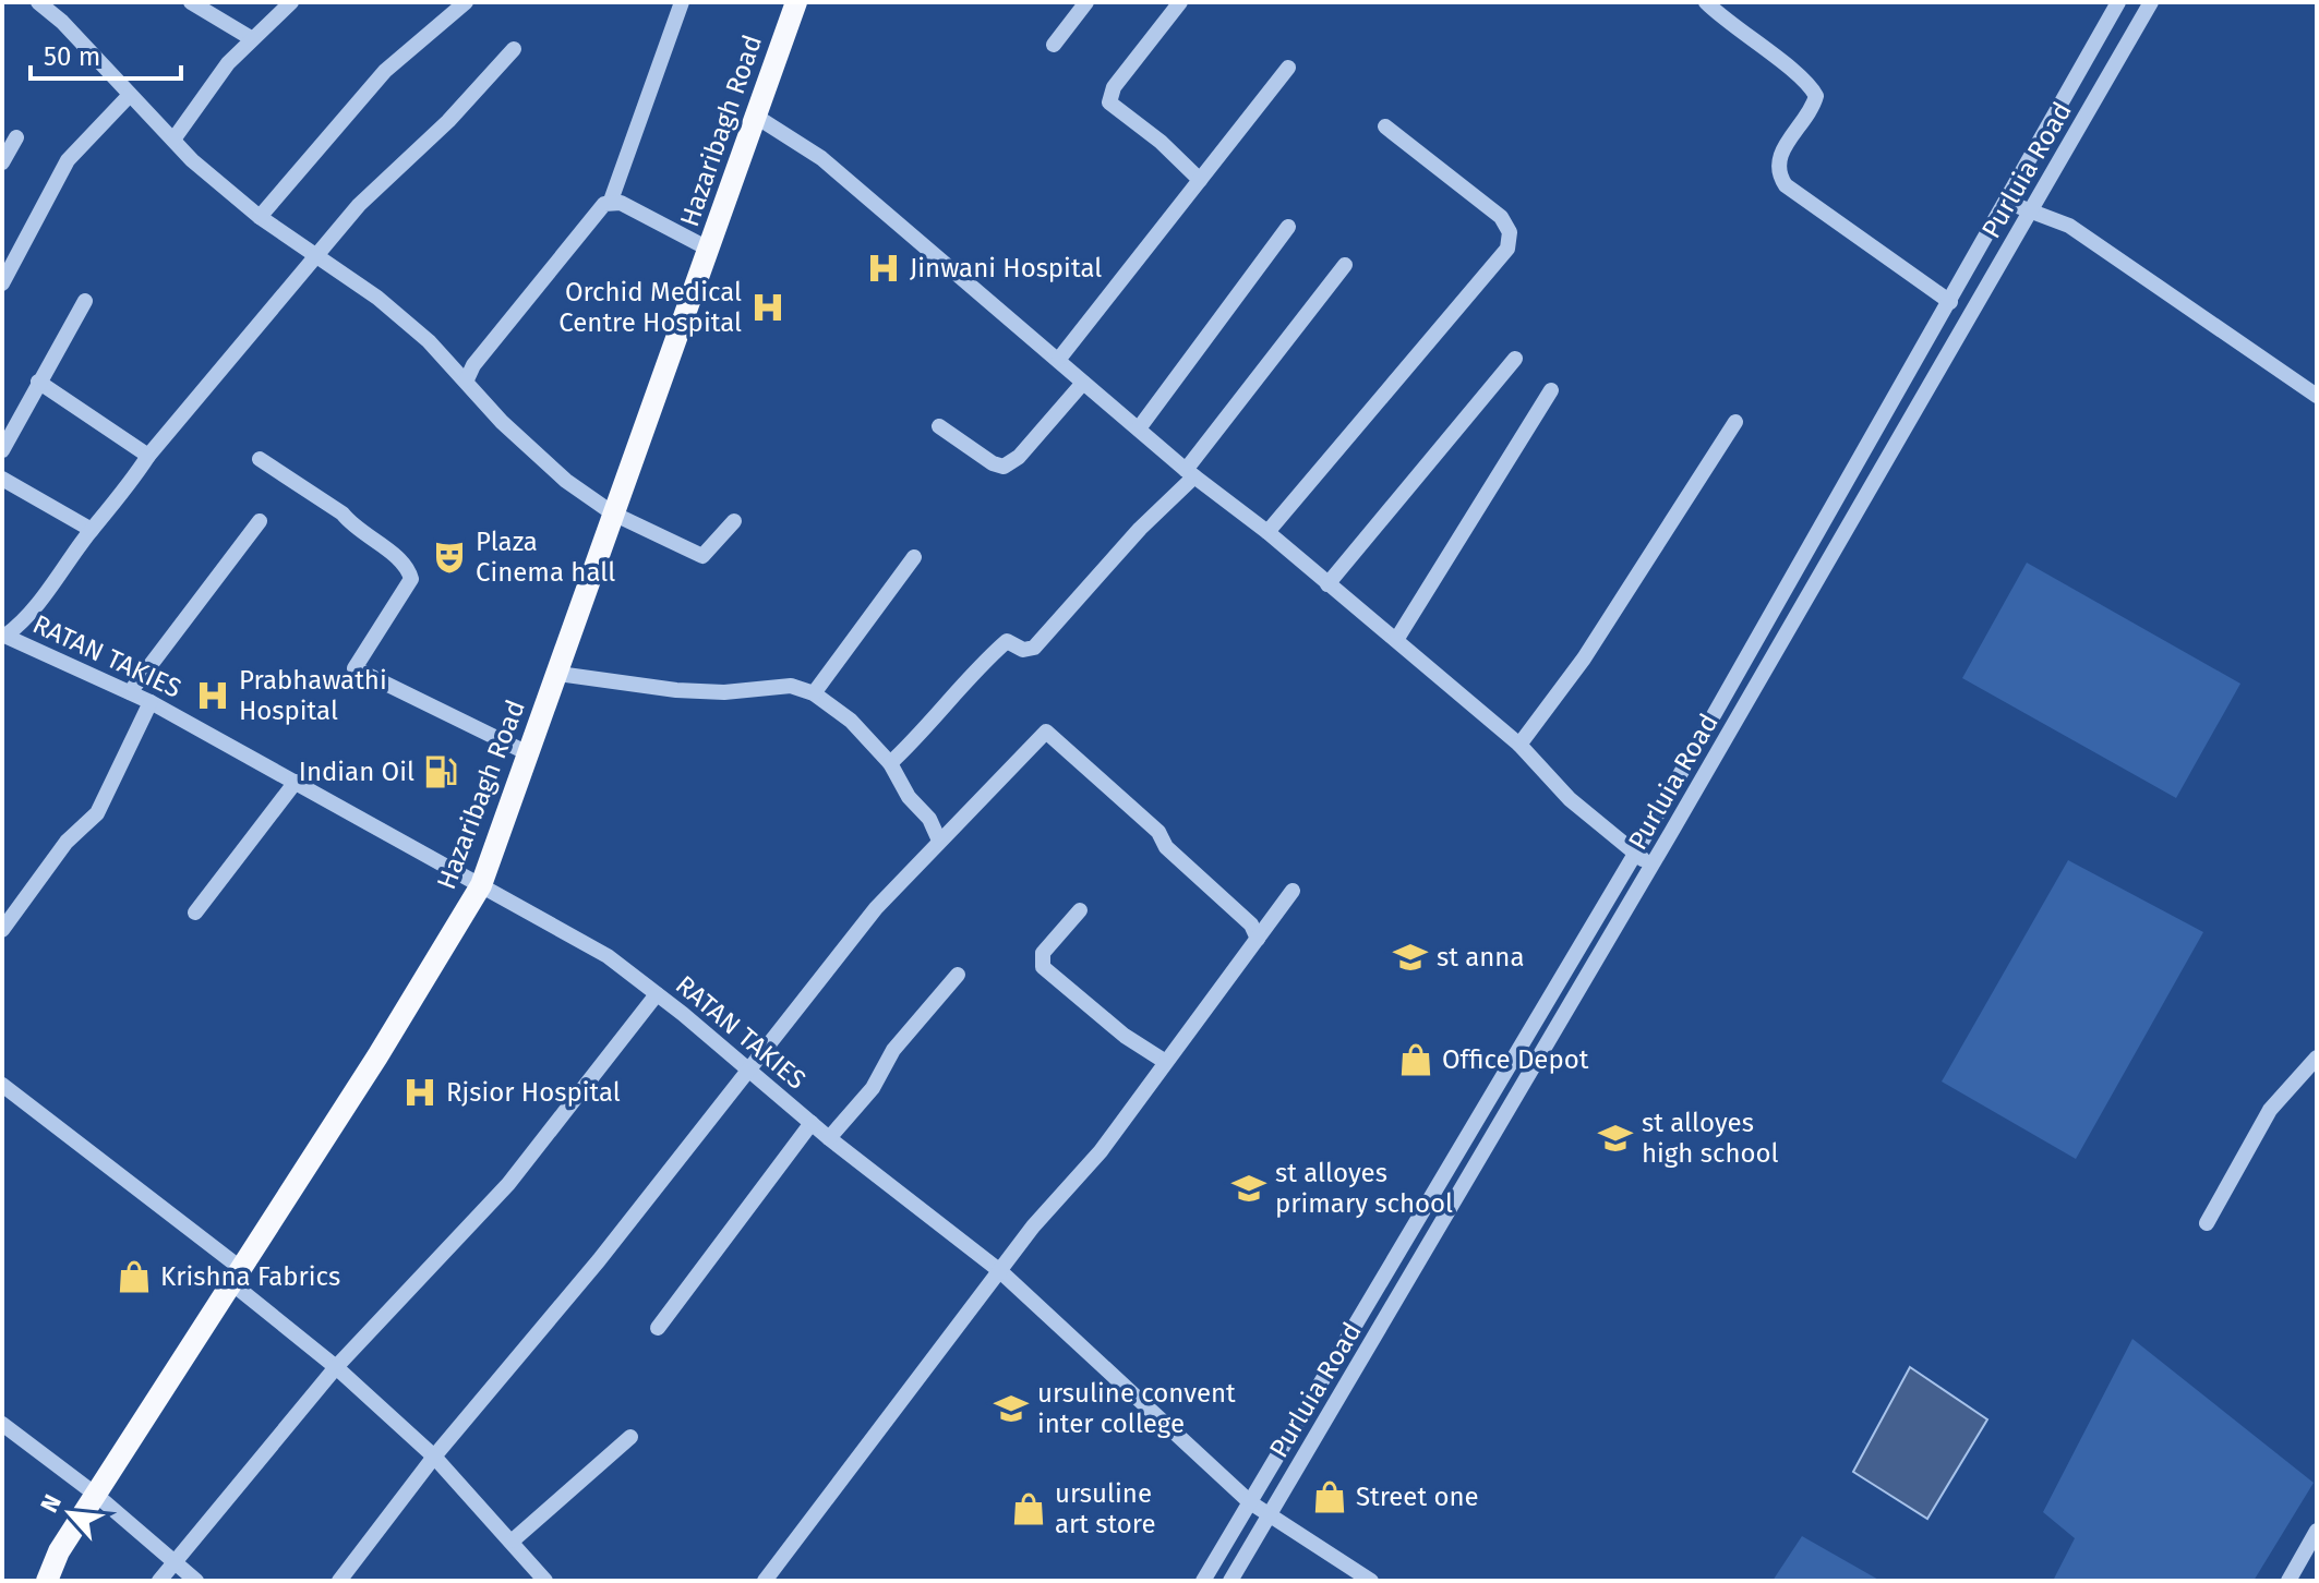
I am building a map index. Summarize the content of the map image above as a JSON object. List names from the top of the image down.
{
  "streets": {
    "main road": ["Hazaribagh Road"],
    "street": ["Purluia Road", "RATAN TAKIES"]
  },
  "crossings": [
    ["Hazaribagh Road", "RATAN TAKIES"],
    ["Purluia Road", "RATAN TAKIES"]
  ],
  "places": {
    "hospital": [
      "Jinwani Hospital",
      "Orchid Medical Centre Hospital",
      "Prabhawathi Hospital",
      "Rjsior Hospital"
    ],
    "theatre": ["Plaza Cinema hall"],
    "fuel station": ["Indian Oil"],
    "school or university": [
      "st anna",
      "st alloyes high school",
      "st alloyes primary school",
      "ursuline convent inter college"
    ],
    "shop": [
      "Office Depot",
      "Krishna Fabrics",
      "Street one",
      "ursuline art store"
    ]
  },
  "scale_bar": "50 m",
  "north": "top left"
}
